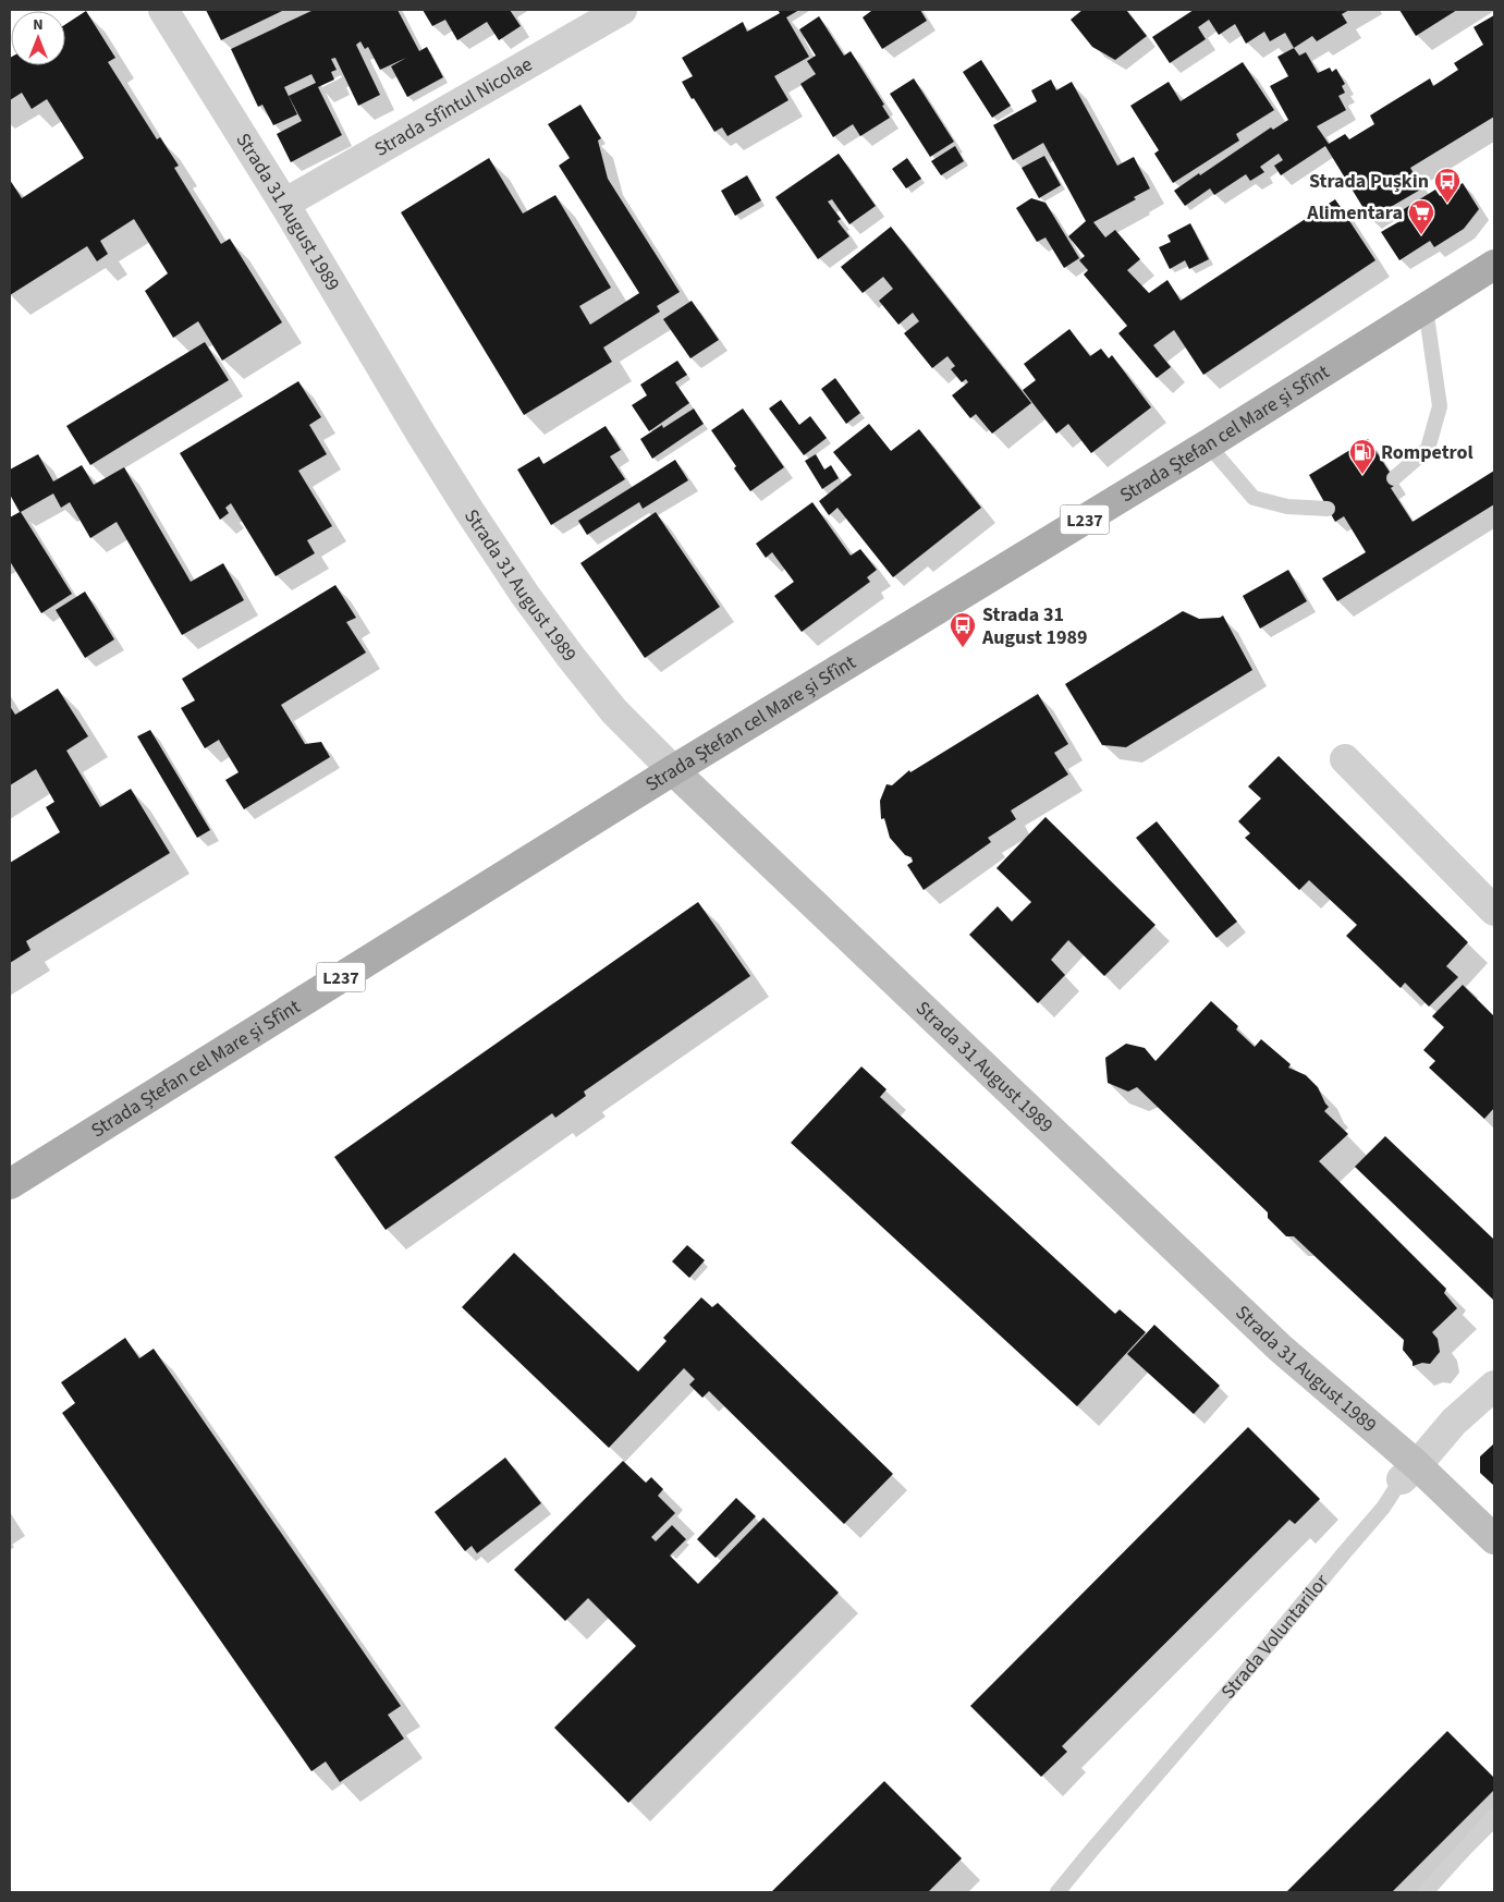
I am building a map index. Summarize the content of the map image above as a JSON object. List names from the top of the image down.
{
  "streets": {
    "main road": ["Strada 31 August 1989", "Strada Ștefan cel Mare și Sfînt", "L237"],
    "street": ["Strada Sfîntul Nicolae", "Strada Voluntarilor"]
  },
  "crossings": [
    ["Strada Sfîntul Nicolae", "Strada 31 August 1989"],
    ["Strada 31 August 1989", "Strada Ștefan cel Mare și Sfînt"],
    ["Strada 31 August 1989", "Strada Voluntarilor"]
  ],
  "places": {
    "bus stop": ["Strada Pușkin", "Strada 31 August 1989"],
    "supermarket": ["Alimentara"],
    "fuel station": ["Rompetrol"]
  },
  "north": "top"
}
